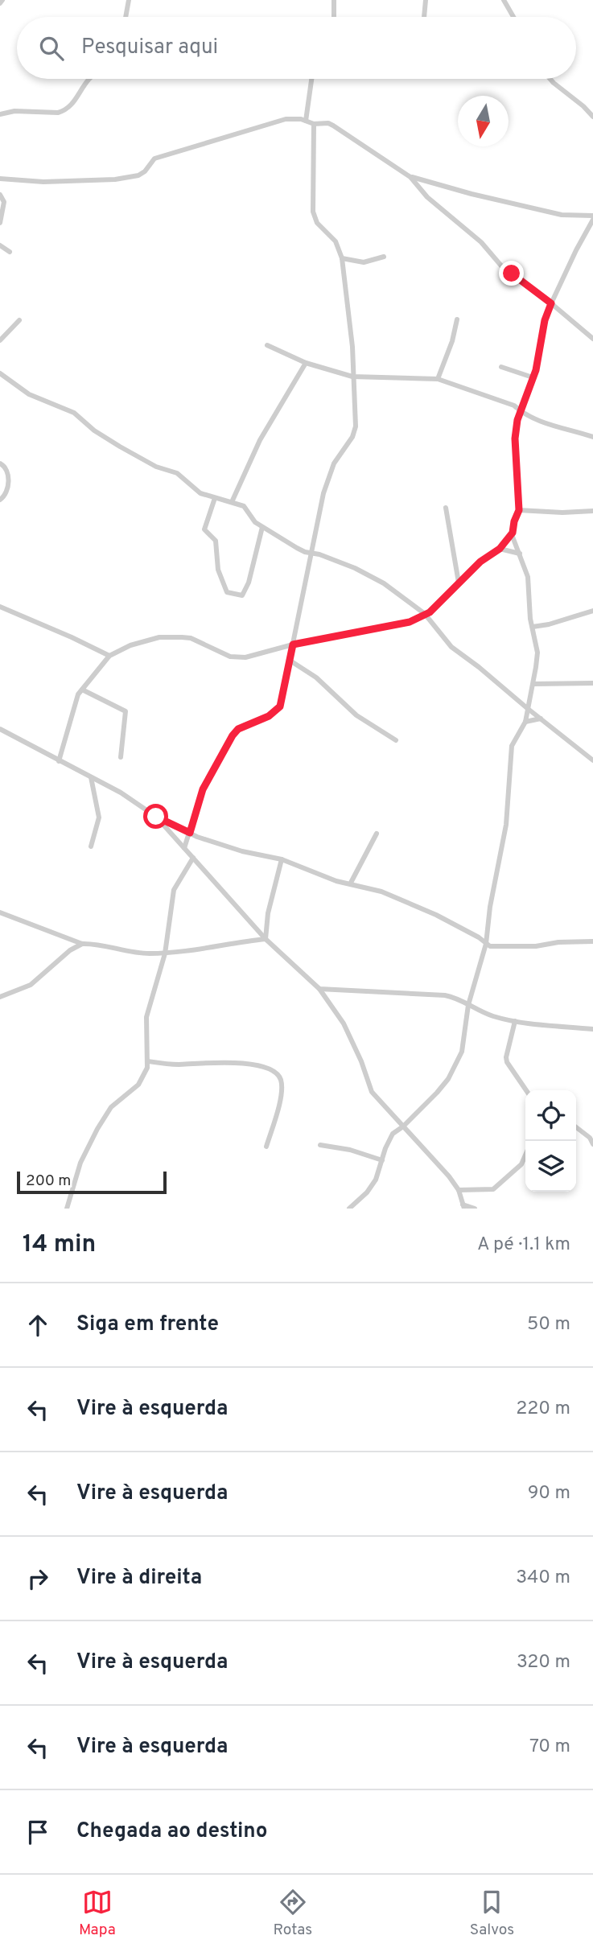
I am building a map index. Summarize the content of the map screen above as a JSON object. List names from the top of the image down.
{
  "scale_bar": "200 m",
  "north": "bottom",
  "page": {
    "search": "Pesquisar aqui",
    "scale": "200 m",
    "heading": ["14 min", "A pé · 1.1 km"],
    "list": [
      ["Siga em frente", "50 m"],
      ["Vire à esquerda", "220 m"],
      ["Vire à esquerda", "90 m"],
      ["Vire à direita", "340 m"],
      ["Vire à esquerda", "320 m"],
      ["Vire à esquerda", "70 m"],
      "Chegada ao destino"
    ],
    "nav": ["Mapa", "Rotas", "Salvos"]
  }
}
